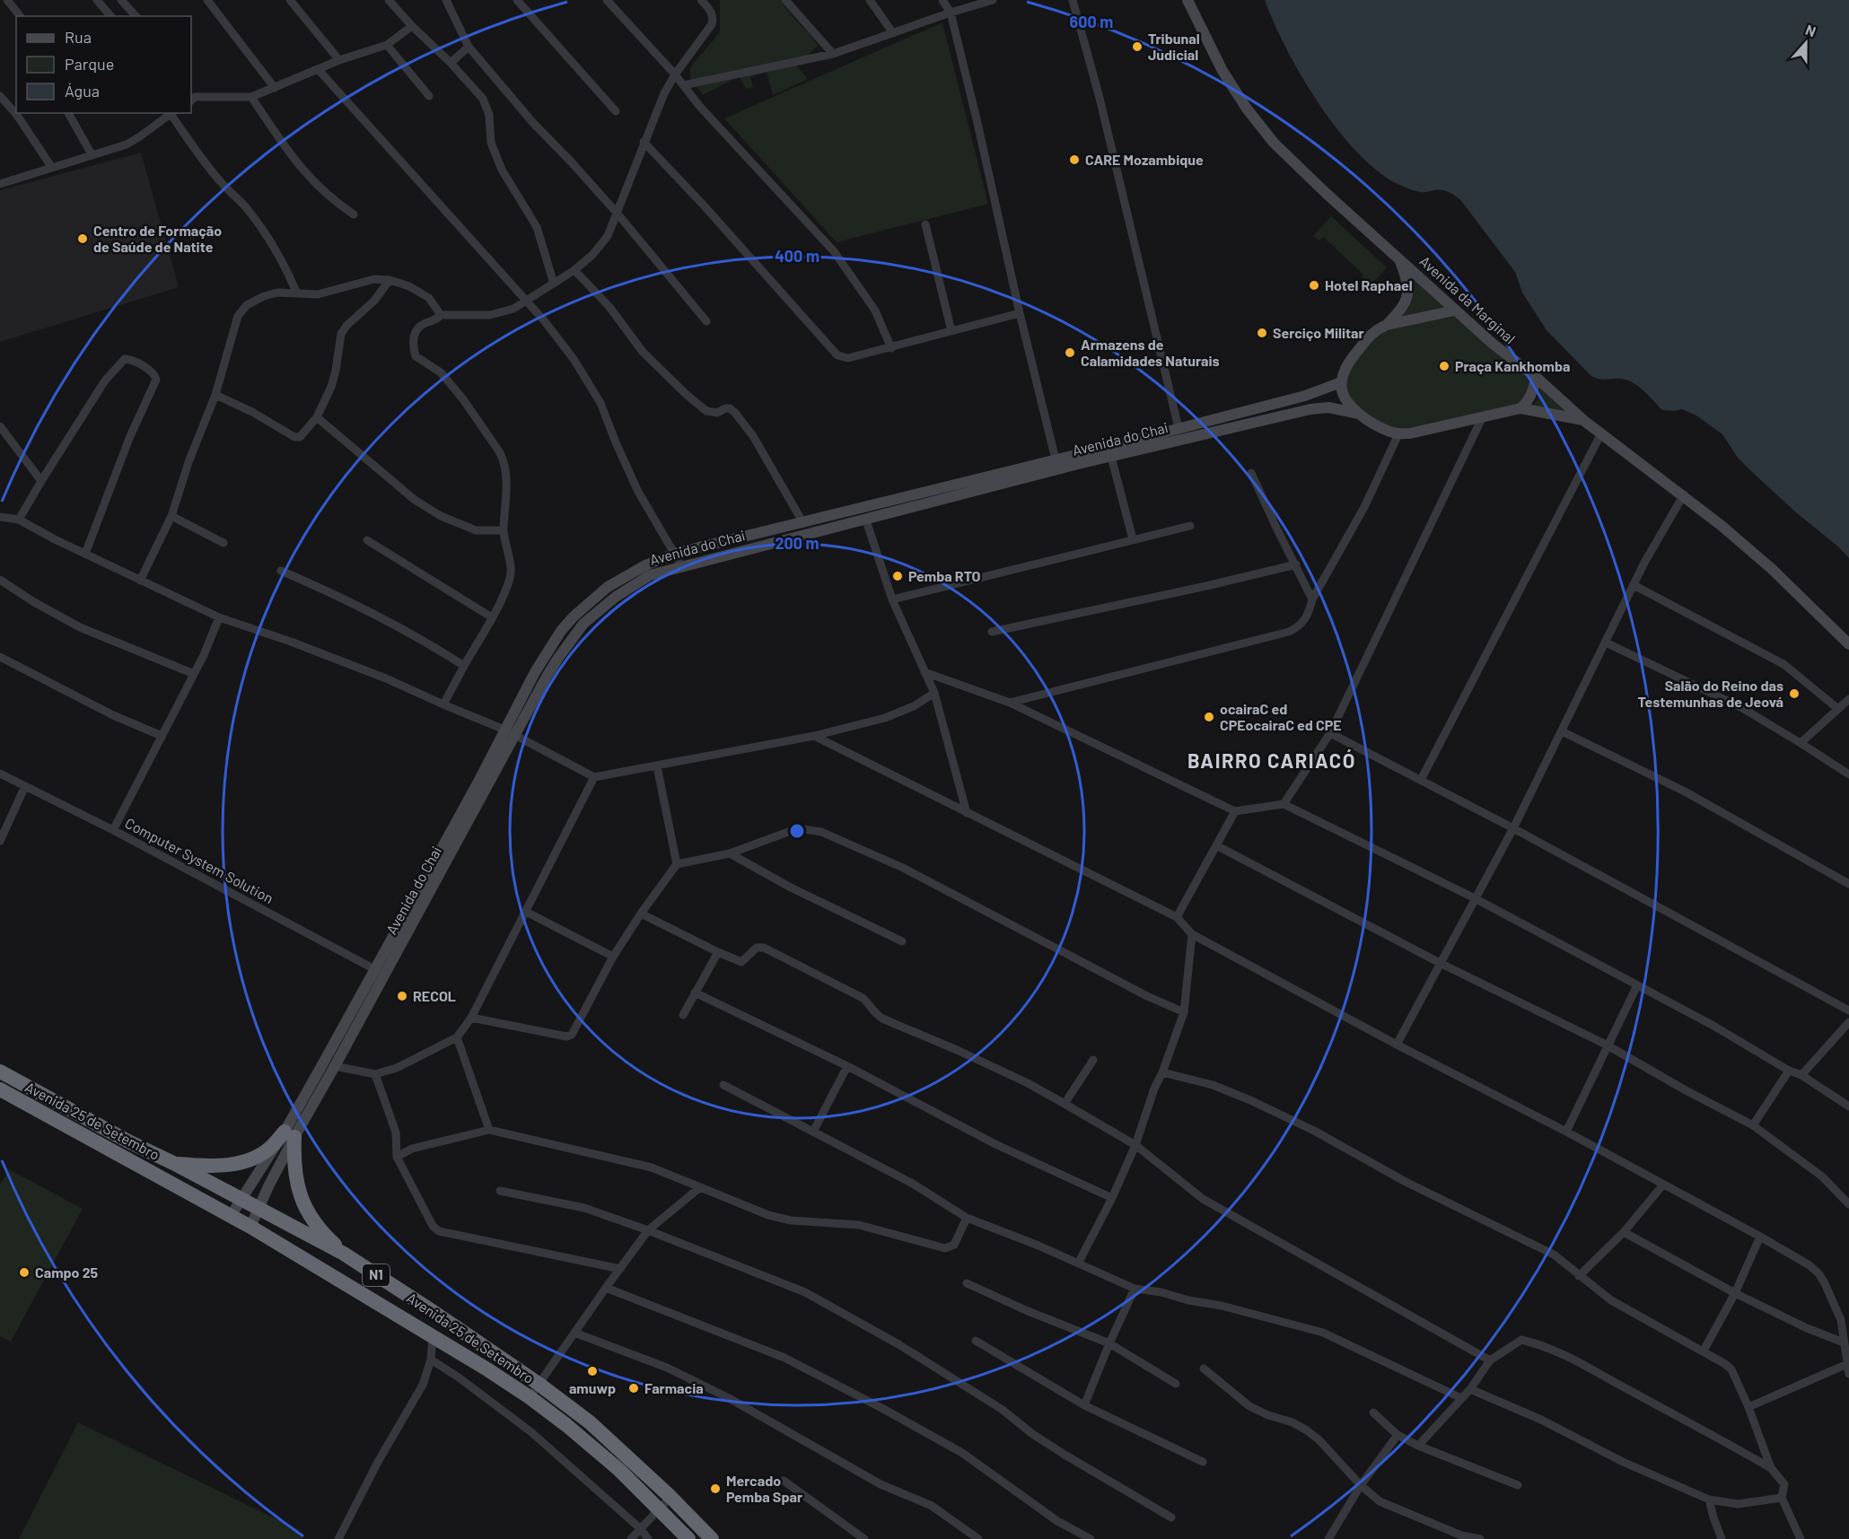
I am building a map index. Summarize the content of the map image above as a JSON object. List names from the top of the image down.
{
  "streets": {
    "highway": ["Avenida 25 de Setembro", "N1"],
    "main road": ["Avenida da Marginal", "Avenida do Chai"],
    "street": ["Computer System Solution"]
  },
  "crossings": [
    ["Avenida do Chai", "Computer System Solution"],
    ["Avenida do Chai", "Avenida 25 de Setembro"]
  ],
  "districts": ["BAIRRO CARIACÓ"],
  "places": [
    "Tribunal Judicial",
    "CARE Mozambique",
    "Centro de Formação de Saúde de Natite",
    "Hotel Raphael",
    "Serciço Militar",
    "Armazens de Calamidades Naturais",
    "Praça Kankhomba",
    "Pemba RTO",
    "Salão do Reino das Testemunhas de Jeová",
    "ocairaC ed CPEocairaC ed CPE",
    "RECOL",
    "Campo 25",
    "amuwp",
    "Farmacia",
    "Mercado Pemba Spar"
  ],
  "legend": ["Rua", "Parque", "Água"],
  "north": "top",
  "rings": ["600 m", "400 m", "200 m"]
}
